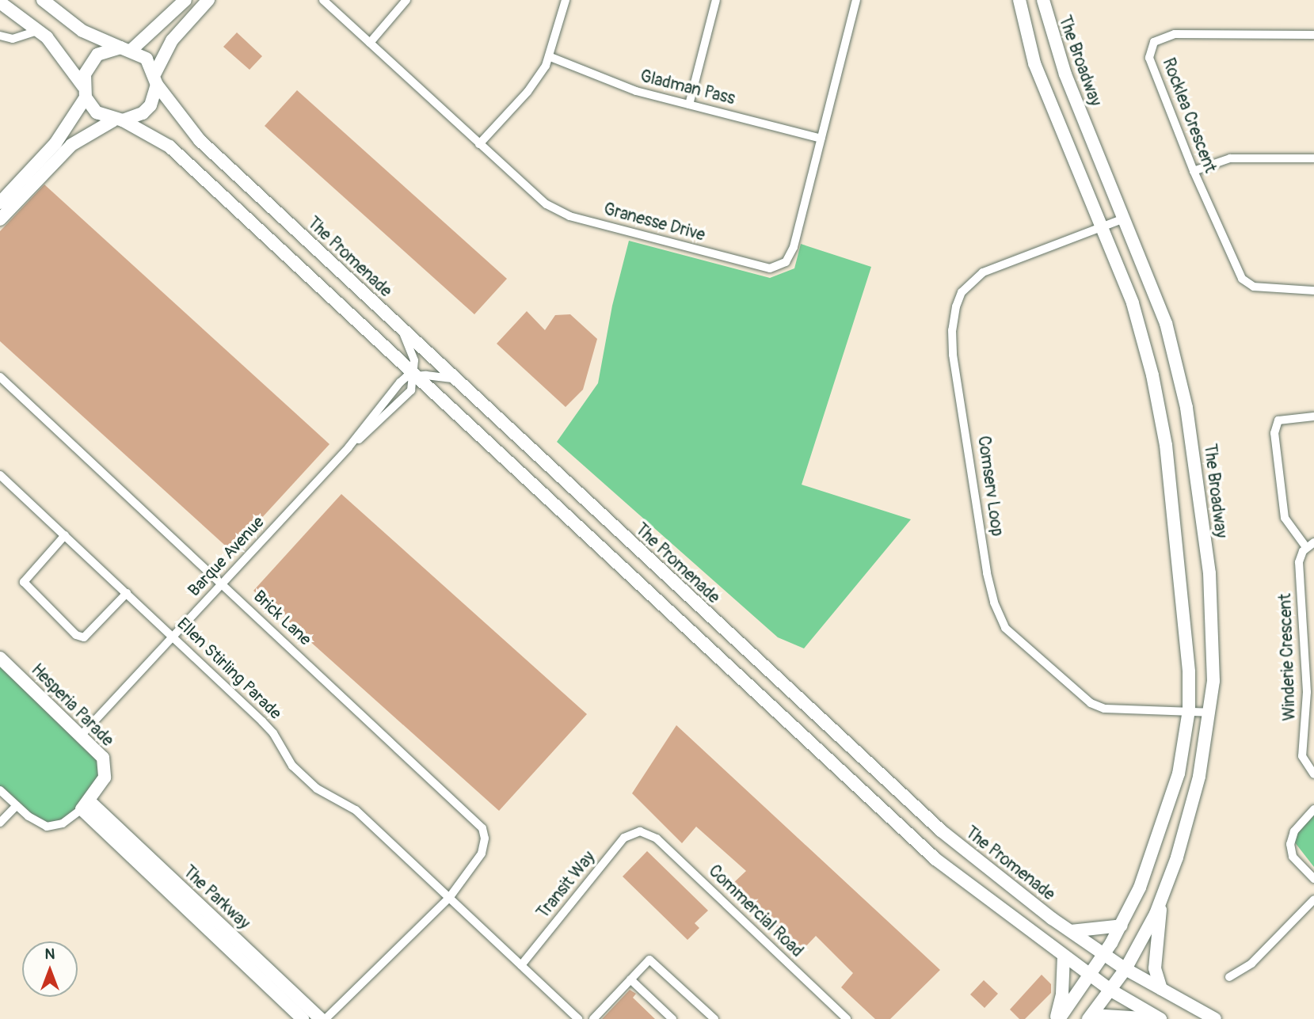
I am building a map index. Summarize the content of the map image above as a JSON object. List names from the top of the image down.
{
  "streets": {
    "main road": [
      "The Broadway",
      "The Promenade",
      "Hesperia Parade",
      "The Parkway"
    ],
    "street": [
      "Gladman Pass",
      "Rocklea Crescent",
      "Granesse Drive",
      "Comserv Loop",
      "Barque Avenue",
      "Brick Lane",
      "Winderie Crescent",
      "Ellen Stirling Parade",
      "Transit Way",
      "Commercial Road"
    ]
  },
  "crossings": [
    ["The Broadway", "The Promenade"],
    ["The Broadway", "Comserv Loop"],
    ["Gladman Pass", "Granesse Drive"],
    ["Barque Avenue", "Brick Lane"],
    ["Barque Avenue", "Ellen Stirling Parade"],
    ["Barque Avenue", "Hesperia Parade"],
    ["Brick Lane", "Ellen Stirling Parade"],
    ["Ellen Stirling Parade", "Transit Way"],
    ["Hesperia Parade", "The Parkway"],
    ["Transit Way", "Commercial Road"]
  ],
  "north": "top"
}
